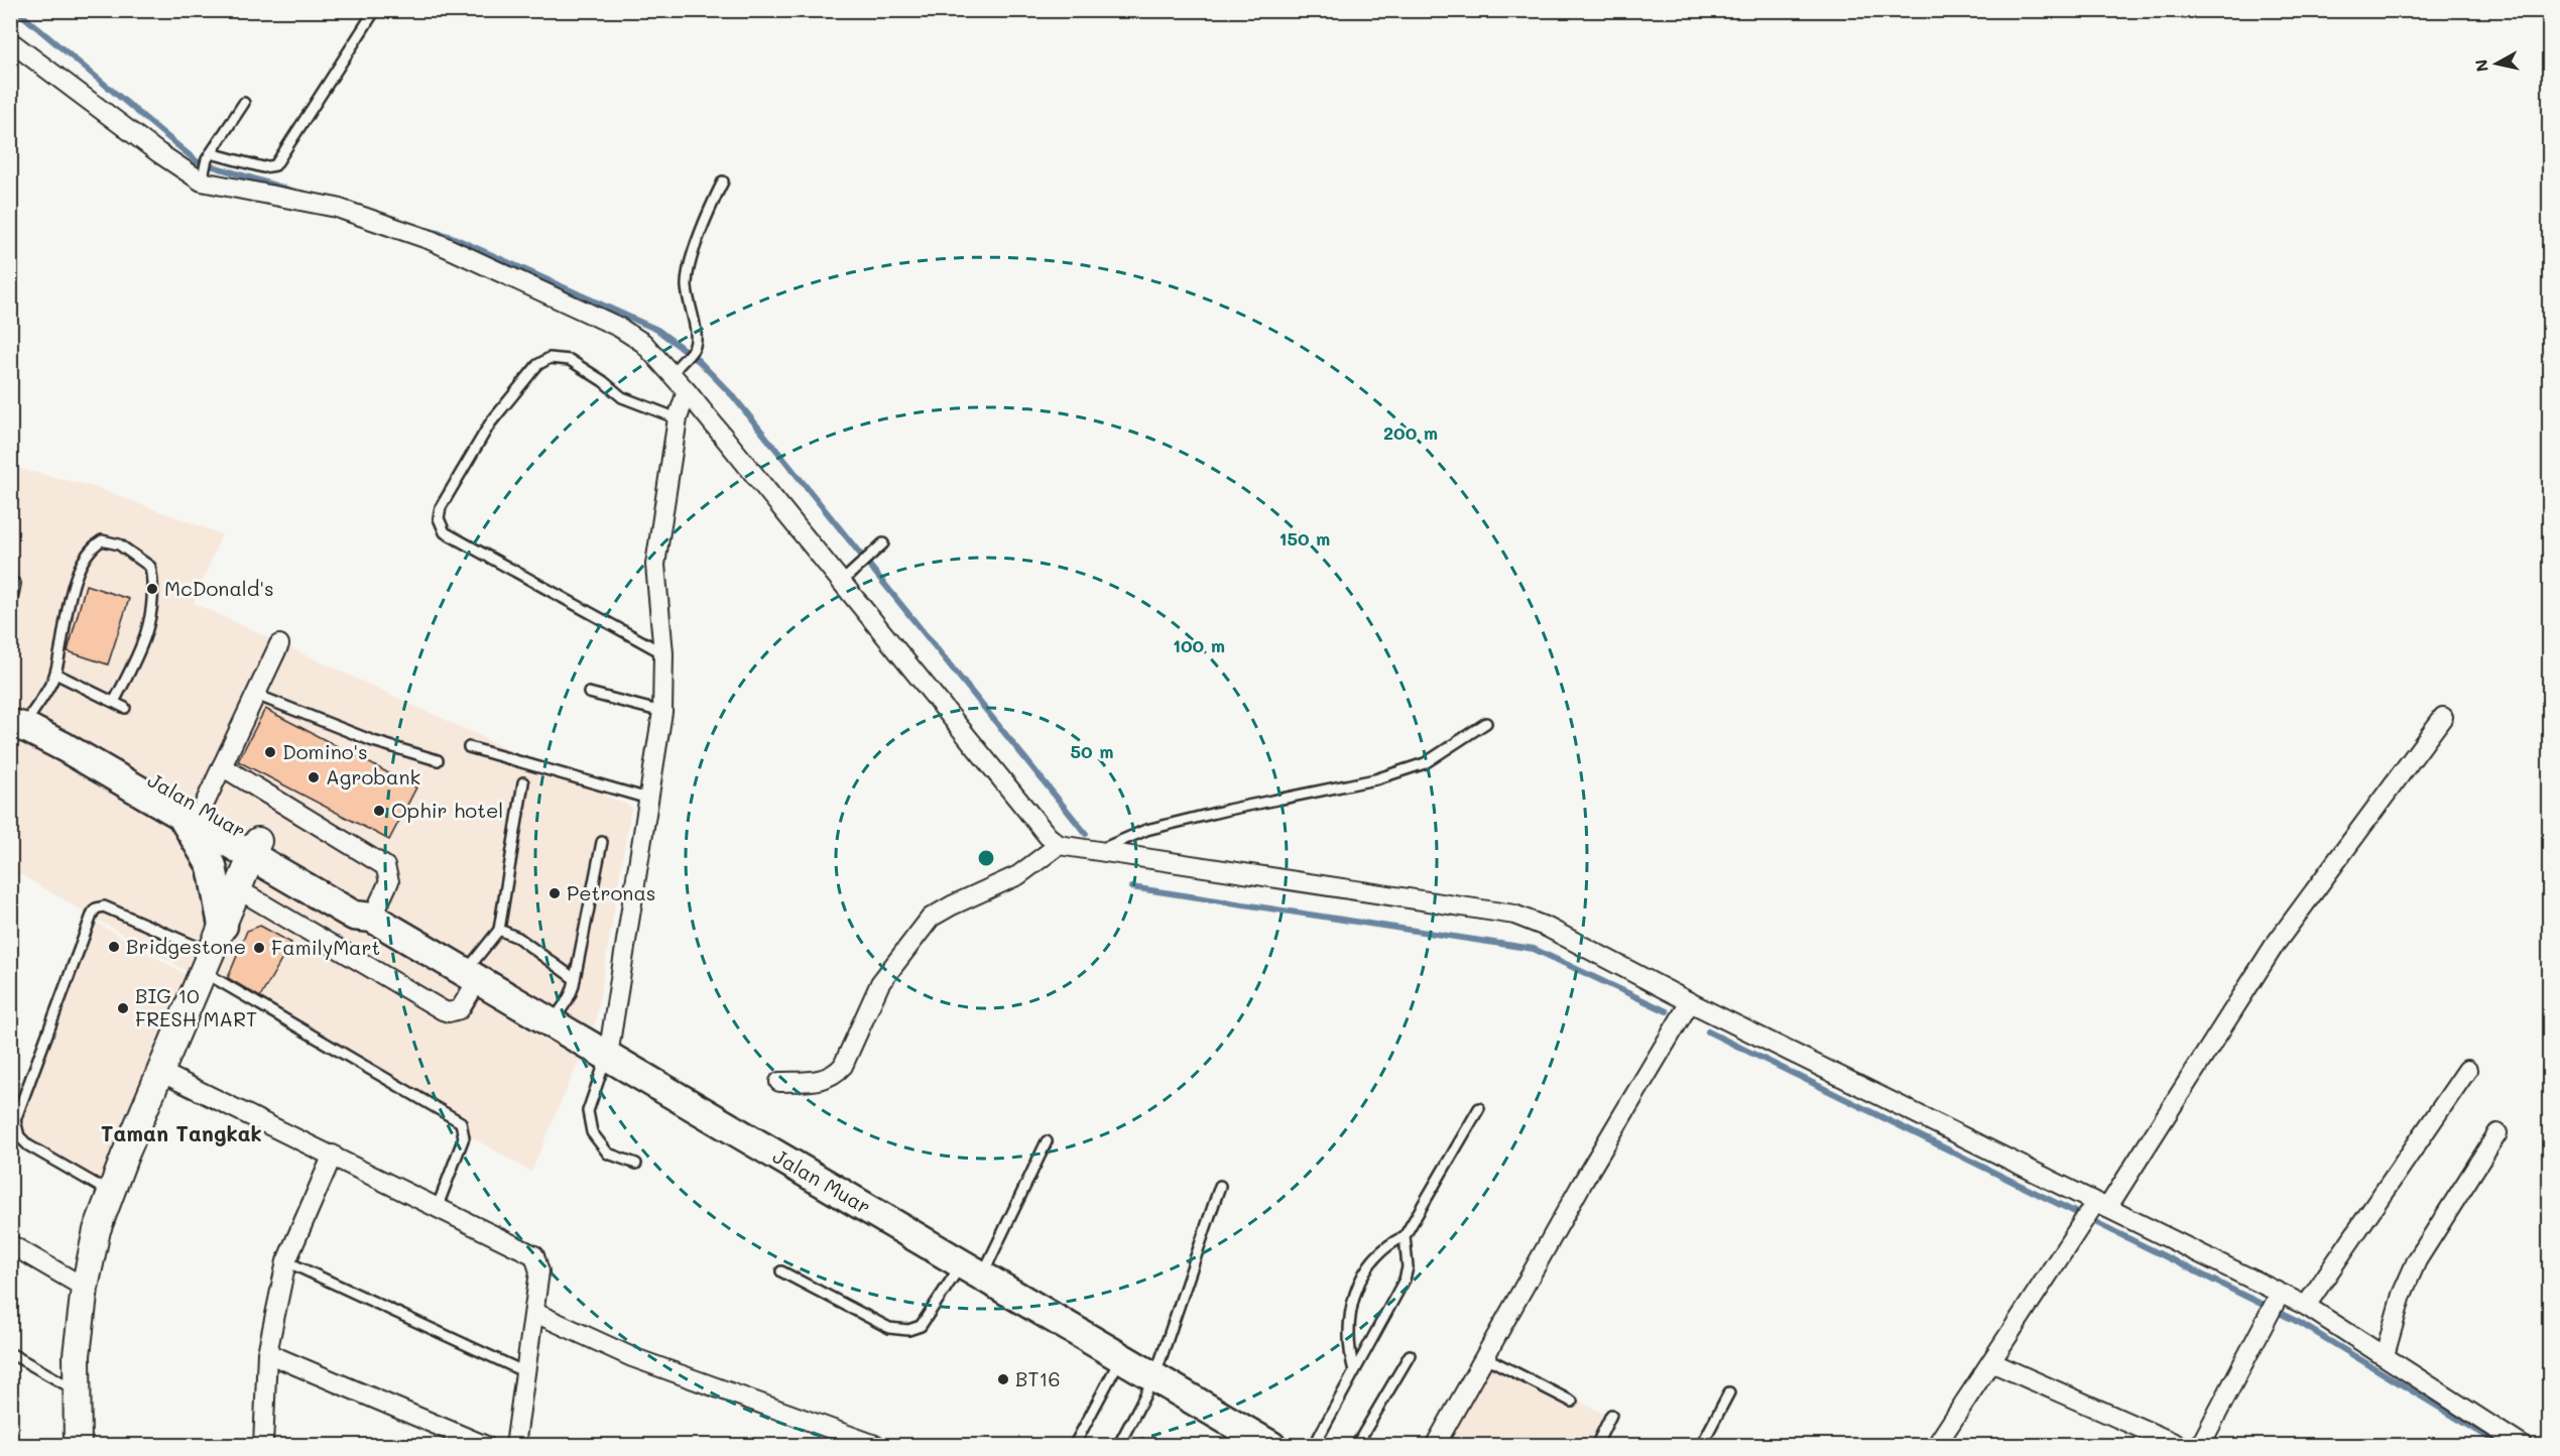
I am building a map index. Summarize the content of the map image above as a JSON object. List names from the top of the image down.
{
  "streets": {
    "main road": ["Jalan Muar"]
  },
  "districts": ["Taman Tangkak"],
  "places": [
    "McDonald's",
    "Domino's",
    "Agrobank",
    "Ophir hotel",
    "Petronas",
    "Bridgestone",
    "FamilyMart",
    "BIG 10 FRESH MART",
    "BT16"
  ],
  "north": "left",
  "rings": [
    "200 m",
    "150 m",
    "100 m",
    "50 m"
  ]
}
